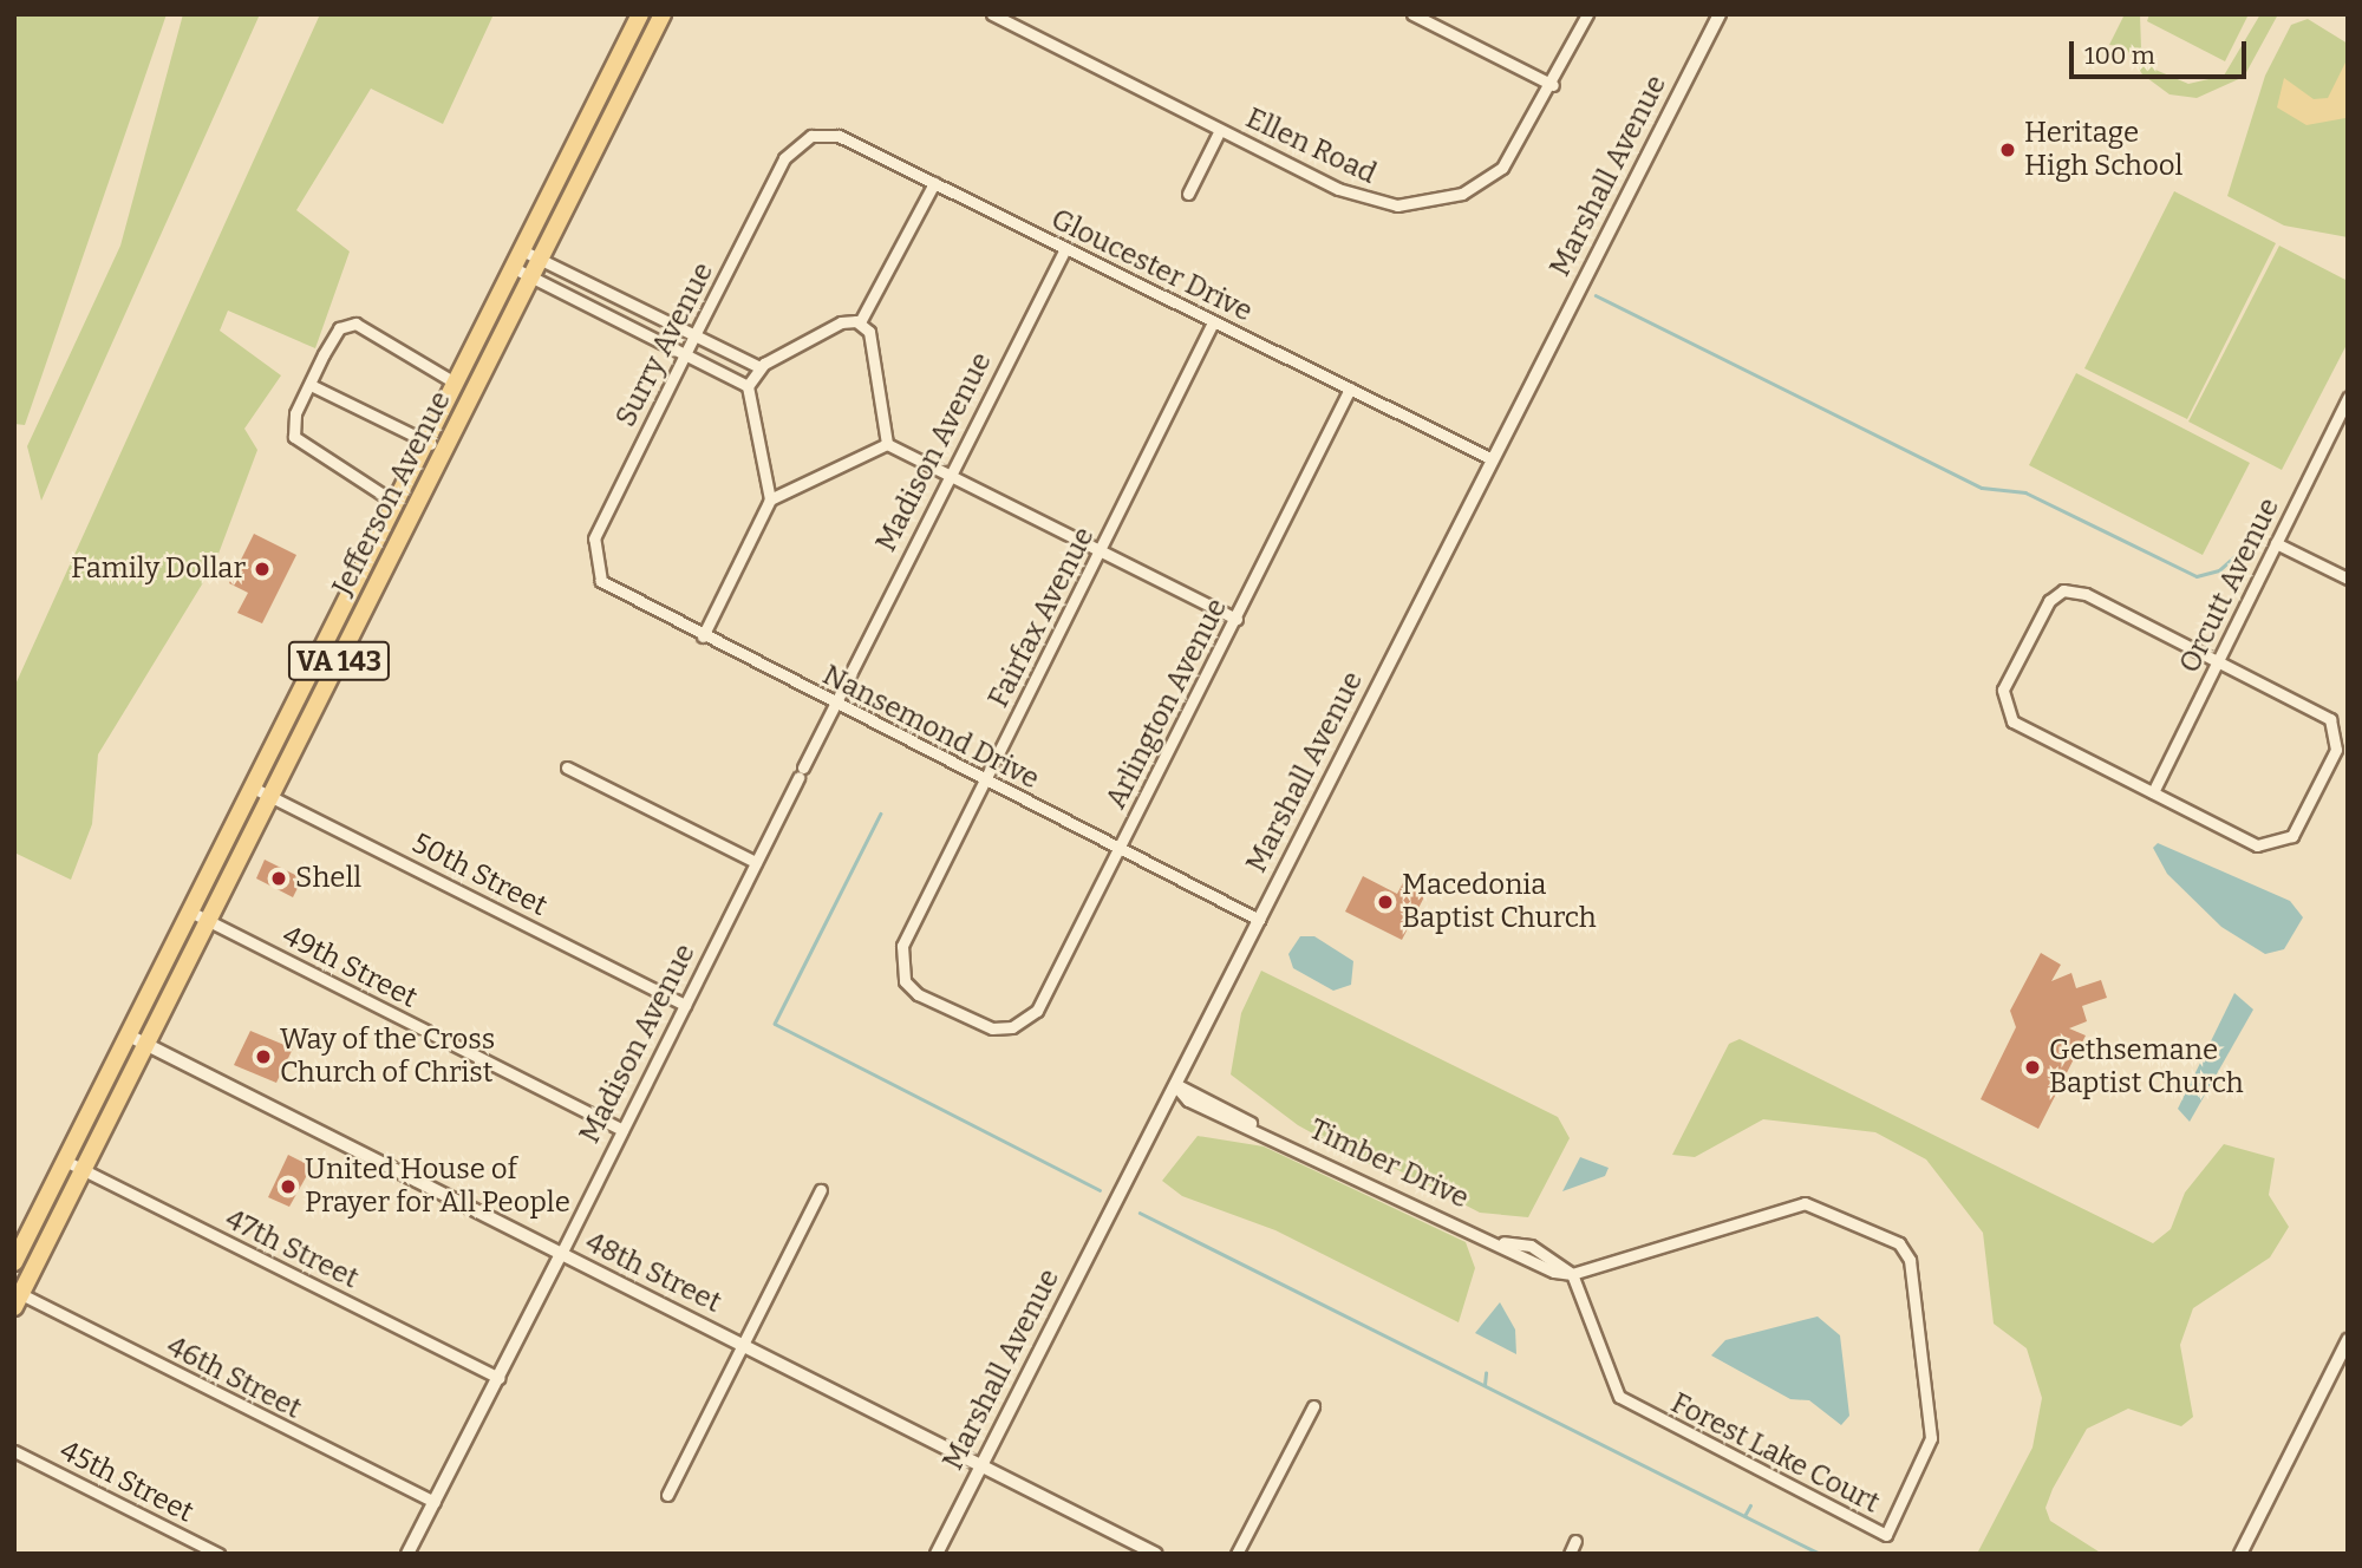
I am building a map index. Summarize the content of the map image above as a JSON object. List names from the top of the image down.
{
  "streets": {
    "main road": ["Jefferson Avenue", "VA 143"],
    "street": [
      "Ellen Road",
      "Marshall Avenue",
      "Gloucester Drive",
      "Surry Avenue",
      "Madison Avenue",
      "Orcutt Avenue",
      "Fairfax Avenue",
      "Arlington Avenue",
      "Nansemond Drive",
      "50th Street",
      "49th Street",
      "Timber Drive",
      "47th Street",
      "48th Street",
      "46th Street",
      "Forest Lake Court",
      "45th Street"
    ]
  },
  "crossings": [
    ["Marshall Avenue", "Gloucester Drive"],
    ["Marshall Avenue", "Nansemond Drive"],
    ["Marshall Avenue", "Timber Drive"],
    ["Marshall Avenue", "48th Street"],
    ["Gloucester Drive", "Surry Avenue"],
    ["Gloucester Drive", "Madison Avenue"],
    ["Gloucester Drive", "Fairfax Avenue"],
    ["Gloucester Drive", "Arlington Avenue"],
    ["Surry Avenue", "Nansemond Drive"],
    ["Madison Avenue", "Nansemond Drive"],
    ["Madison Avenue", "50th Street"],
    ["Madison Avenue", "49th Street"],
    ["Madison Avenue", "47th Street"],
    ["Madison Avenue", "48th Street"],
    ["Madison Avenue", "46th Street"],
    ["Jefferson Avenue", "50th Street"],
    ["Jefferson Avenue", "49th Street"],
    ["Jefferson Avenue", "47th Street"],
    ["Jefferson Avenue", "48th Street"],
    ["Jefferson Avenue", "46th Street"],
    ["Fairfax Avenue", "Arlington Avenue"],
    ["Fairfax Avenue", "Nansemond Drive"],
    ["Arlington Avenue", "Nansemond Drive"],
    ["Timber Drive", "Forest Lake Court"]
  ],
  "places": [
    "Heritage High School",
    "Family Dollar",
    "Shell",
    "Macedonia Baptist Church",
    "Way of the Cross Church of Christ",
    "Gethsemane Baptist Church",
    "United House of Prayer for All People"
  ],
  "scale_bar": "100 m"
}
